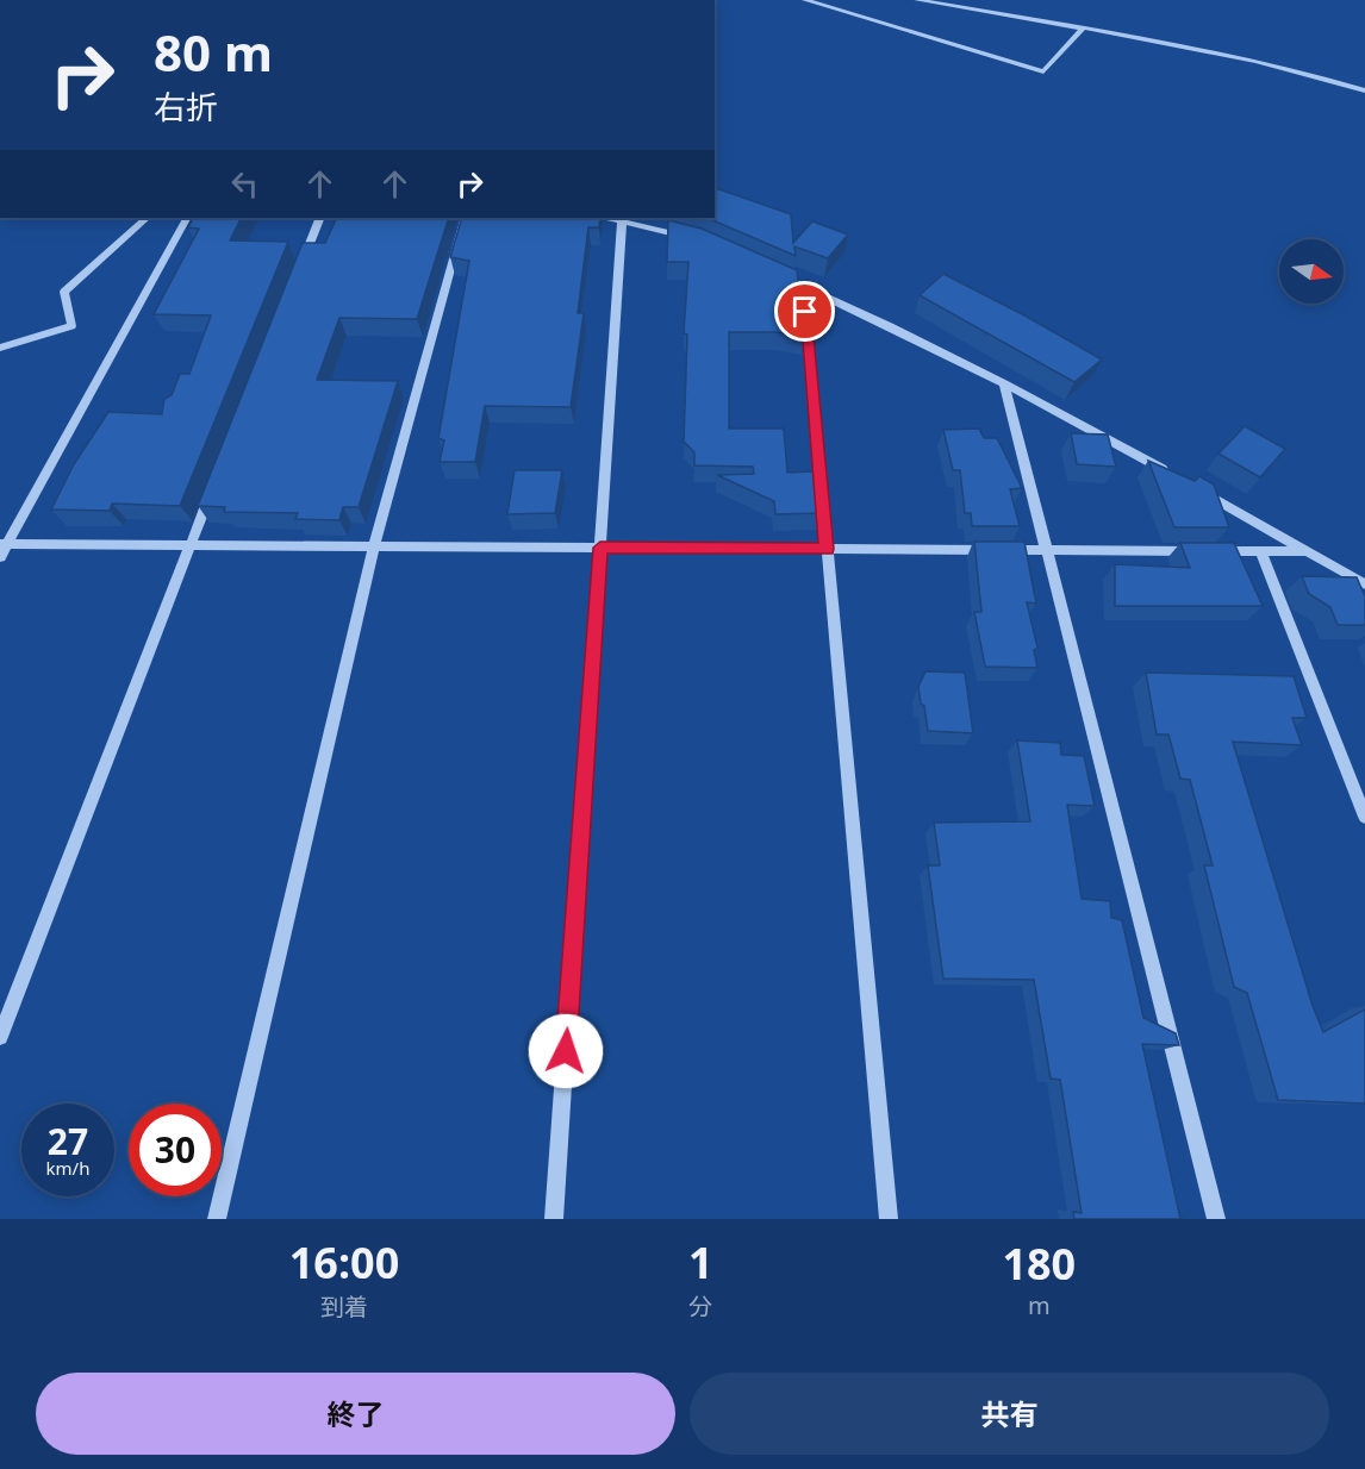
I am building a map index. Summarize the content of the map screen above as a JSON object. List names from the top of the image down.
{
  "north": "right",
  "page": {
    "turn": ["80 m", "右折"],
    "speed": "27 km/h",
    "limit": "30",
    "eta": [
      "16:00",
      "到着",
      "1",
      "分",
      "180",
      "m"
    ],
    "buttons": ["終了", "共有"]
  }
}
